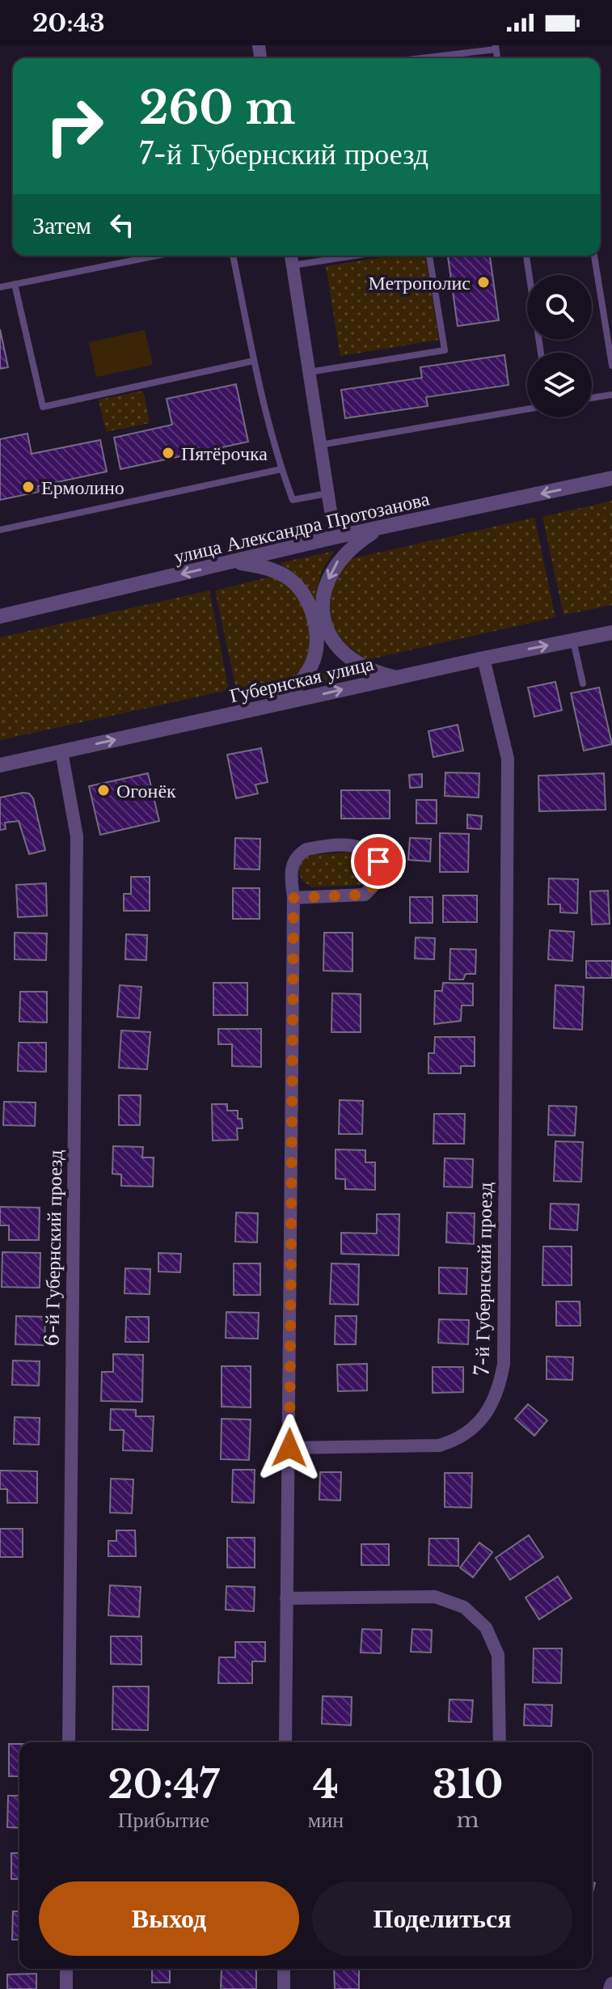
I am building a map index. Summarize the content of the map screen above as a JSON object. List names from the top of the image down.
{
  "streets": {
    "street": [
      "улица Александра Протозанова",
      "Губернская улица",
      "6-й Губернский проезд",
      "7-й Губернский проезд"
    ]
  },
  "crossings": [
    ["Губернская улица", "6-й Губернский проезд"],
    ["Губернская улица", "7-й Губернский проезд"]
  ],
  "one_way": ["улица Александра Протозанова", "Губернская улица"],
  "places": [
    "Метрополис",
    "Пятёрочка",
    "Ермолино",
    "Огонёк"
  ],
  "page": {
    "status": "20:43",
    "turn": ["260 m", "7-й Губернский проезд"],
    "then": "Затем",
    "eta": [
      "20:47",
      "Прибытие",
      "4",
      "мин",
      "310",
      "m"
    ],
    "buttons": ["Выход", "Поделиться"]
  }
}
